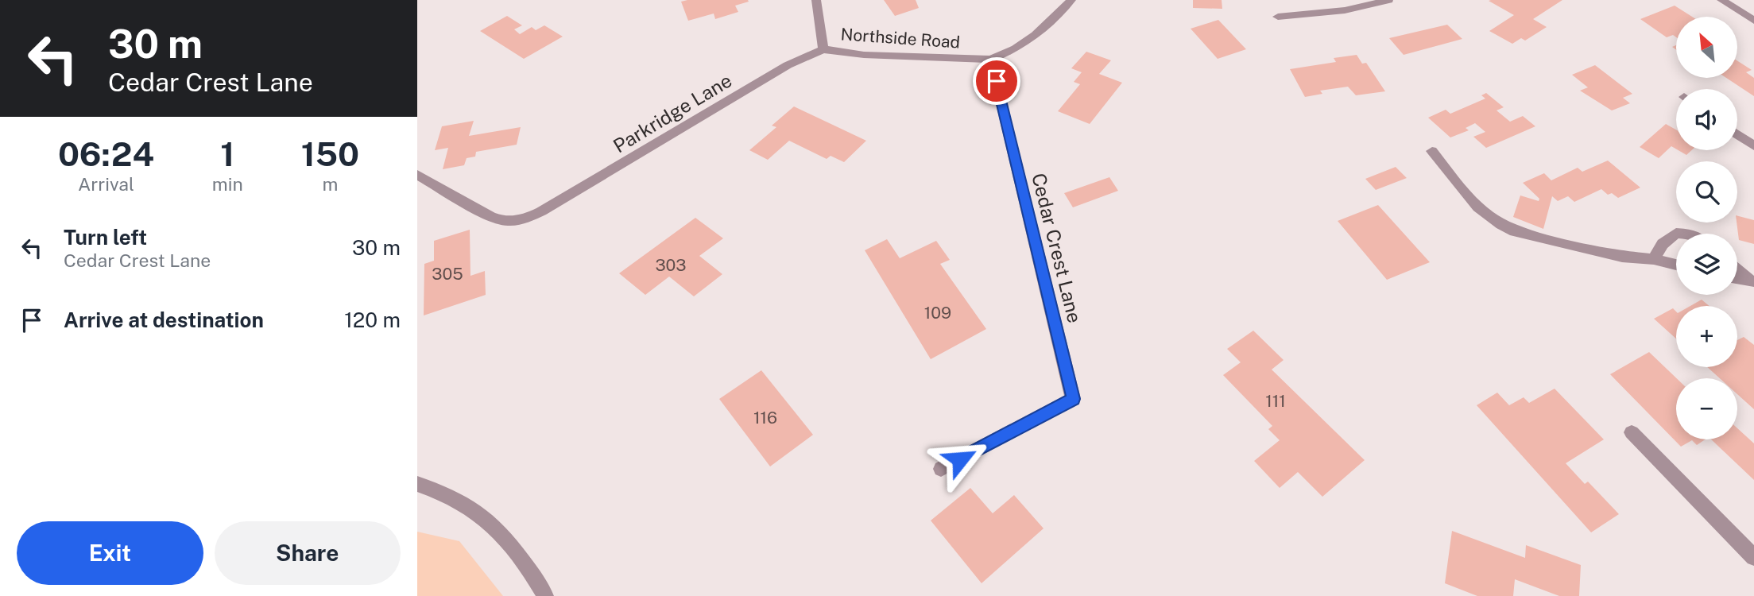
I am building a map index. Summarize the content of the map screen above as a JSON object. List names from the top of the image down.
{
  "streets": {
    "street": ["Northside Road", "Parkridge Lane", "Cedar Crest Lane"]
  },
  "crossings": [
    ["Northside Road", "Parkridge Lane"],
    ["Northside Road", "Cedar Crest Lane"]
  ],
  "house_numbers": [
    "303",
    "305",
    "109",
    "111",
    "116"
  ],
  "north": "top left",
  "page": {
    "turn": ["30 m", "Cedar Crest Lane"],
    "map_buttons": ["+", "−"],
    "eta": [
      "06:24",
      "Arrival",
      "1",
      "min",
      "150",
      "m"
    ],
    "list": [
      {
        "name": "Turn left",
        "note": "Cedar Crest Lane",
        "value": "30 m"
      },
      {
        "name": "Arrive at destination",
        "value": "120 m"
      }
    ],
    "buttons": ["Exit", "Share"]
  }
}
